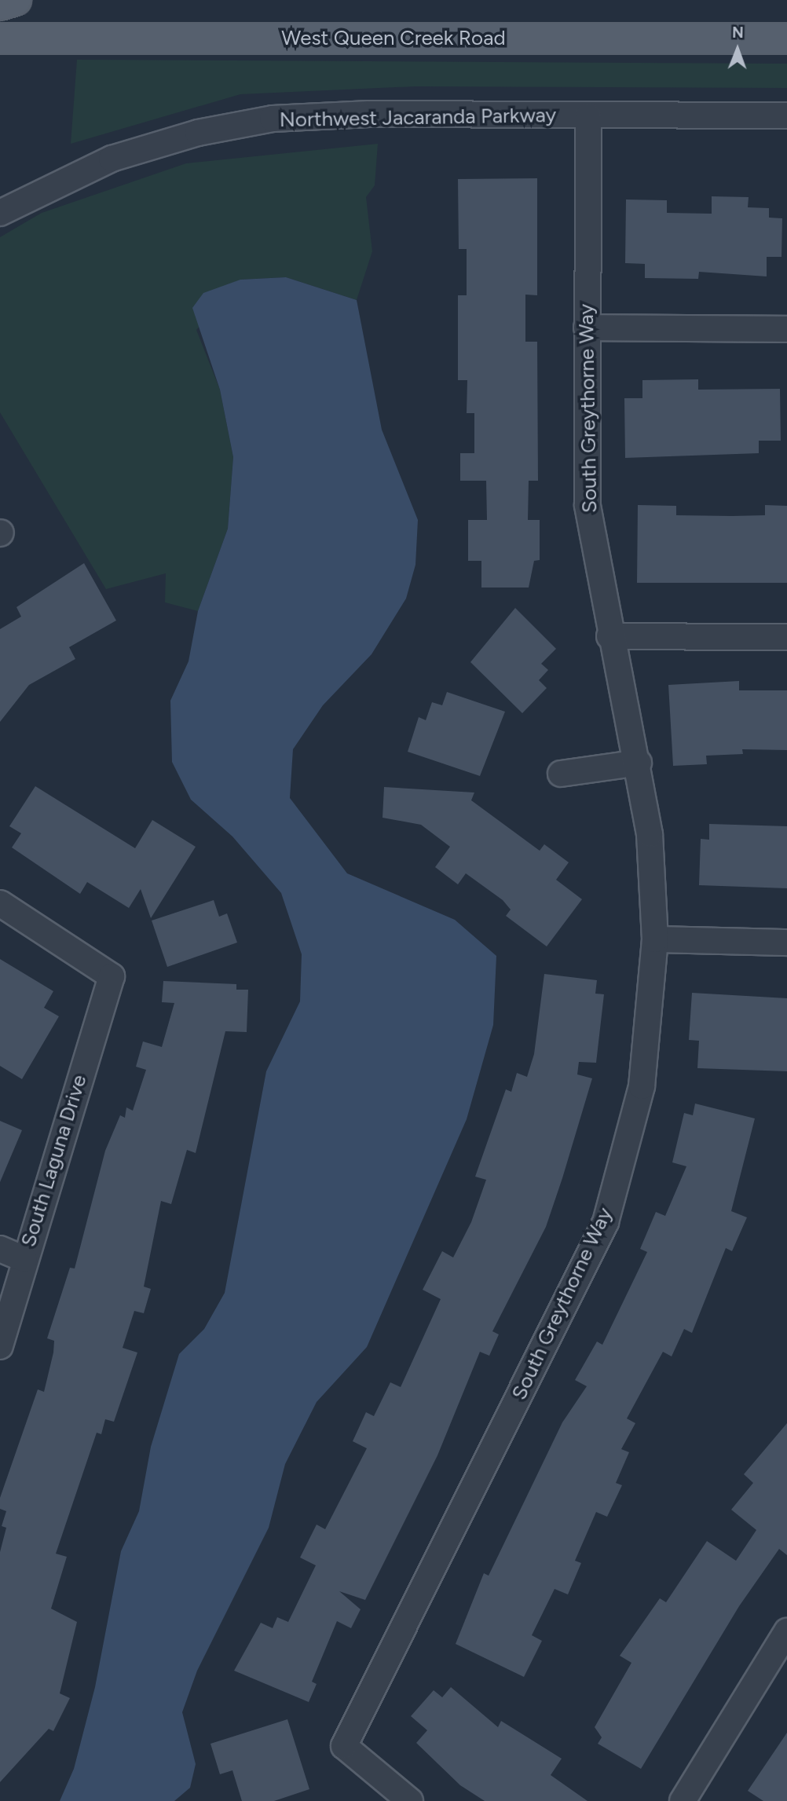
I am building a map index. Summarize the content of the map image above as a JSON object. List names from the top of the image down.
{
  "streets": {
    "main road": ["West Queen Creek Road"],
    "street": ["Northwest Jacaranda Parkway", "South Greythorne Way", "South Laguna Drive"]
  },
  "crossings": [
    ["Northwest Jacaranda Parkway", "South Greythorne Way"]
  ],
  "north": "top"
}
